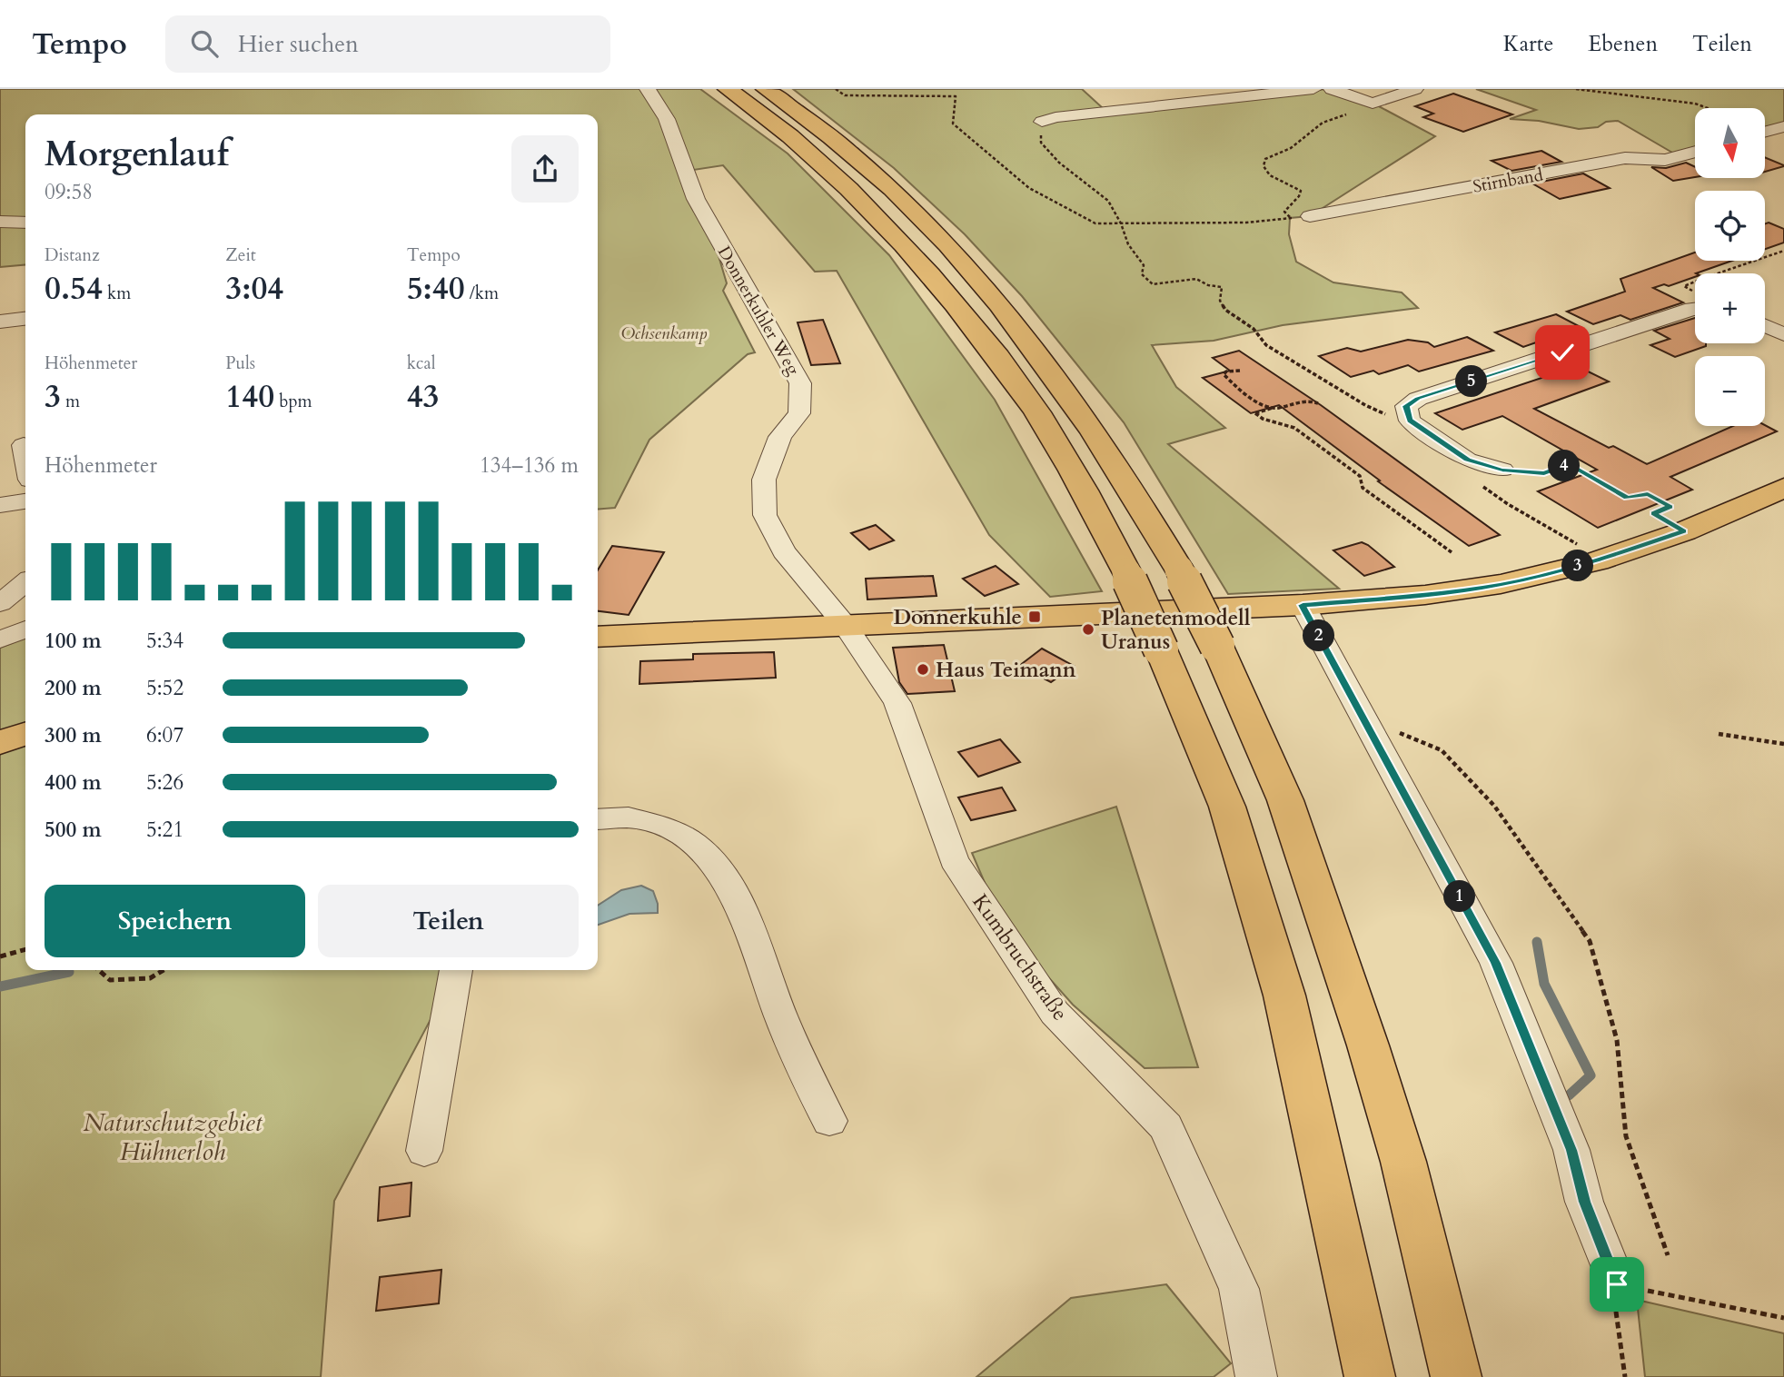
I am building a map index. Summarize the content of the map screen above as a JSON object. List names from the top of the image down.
{
  "streets": {
    "street": ["Stirnband", "Donnerkuhler Weg", "Kumbruchstraße"]
  },
  "crossings": [
    ["Donnerkuhler Weg", "Kumbruchstraße"]
  ],
  "parks": ["Ochsenkamp", "Naturschutzgebiet Hühnerloh"],
  "places": {
    "transit": ["Donnerkuhle"],
    "other": ["Planetenmodell Uranus", "Haus Teimann"]
  },
  "north": "bottom",
  "page": {
    "header": "Tempo",
    "search": "Hier suchen",
    "nav": ["Karte", "Ebenen", "Teilen"],
    "map_buttons": ["+", "−"],
    "heading": ["Morgenlauf", "09:58"],
    "stats": [
      ["Distanz", "0.54 km"],
      ["Zeit", "3:04"],
      ["Tempo", "5:40 /km"],
      ["Höhenmeter", "3 m"],
      ["Puls", "140 bpm"],
      ["kcal", "43"]
    ],
    "pins": [
      "5",
      "4",
      "3",
      "2",
      "1"
    ],
    "chart": ["Höhenmeter", "134–136 m"],
    "list": [
      {
        "name": "100 m",
        "note": "5:34"
      },
      {
        "name": "200 m",
        "note": "5:52"
      },
      {
        "name": "300 m",
        "note": "6:07"
      },
      {
        "name": "400 m",
        "note": "5:26"
      },
      {
        "name": "500 m",
        "note": "5:21"
      }
    ],
    "buttons": ["Speichern", "Teilen"]
  }
}
